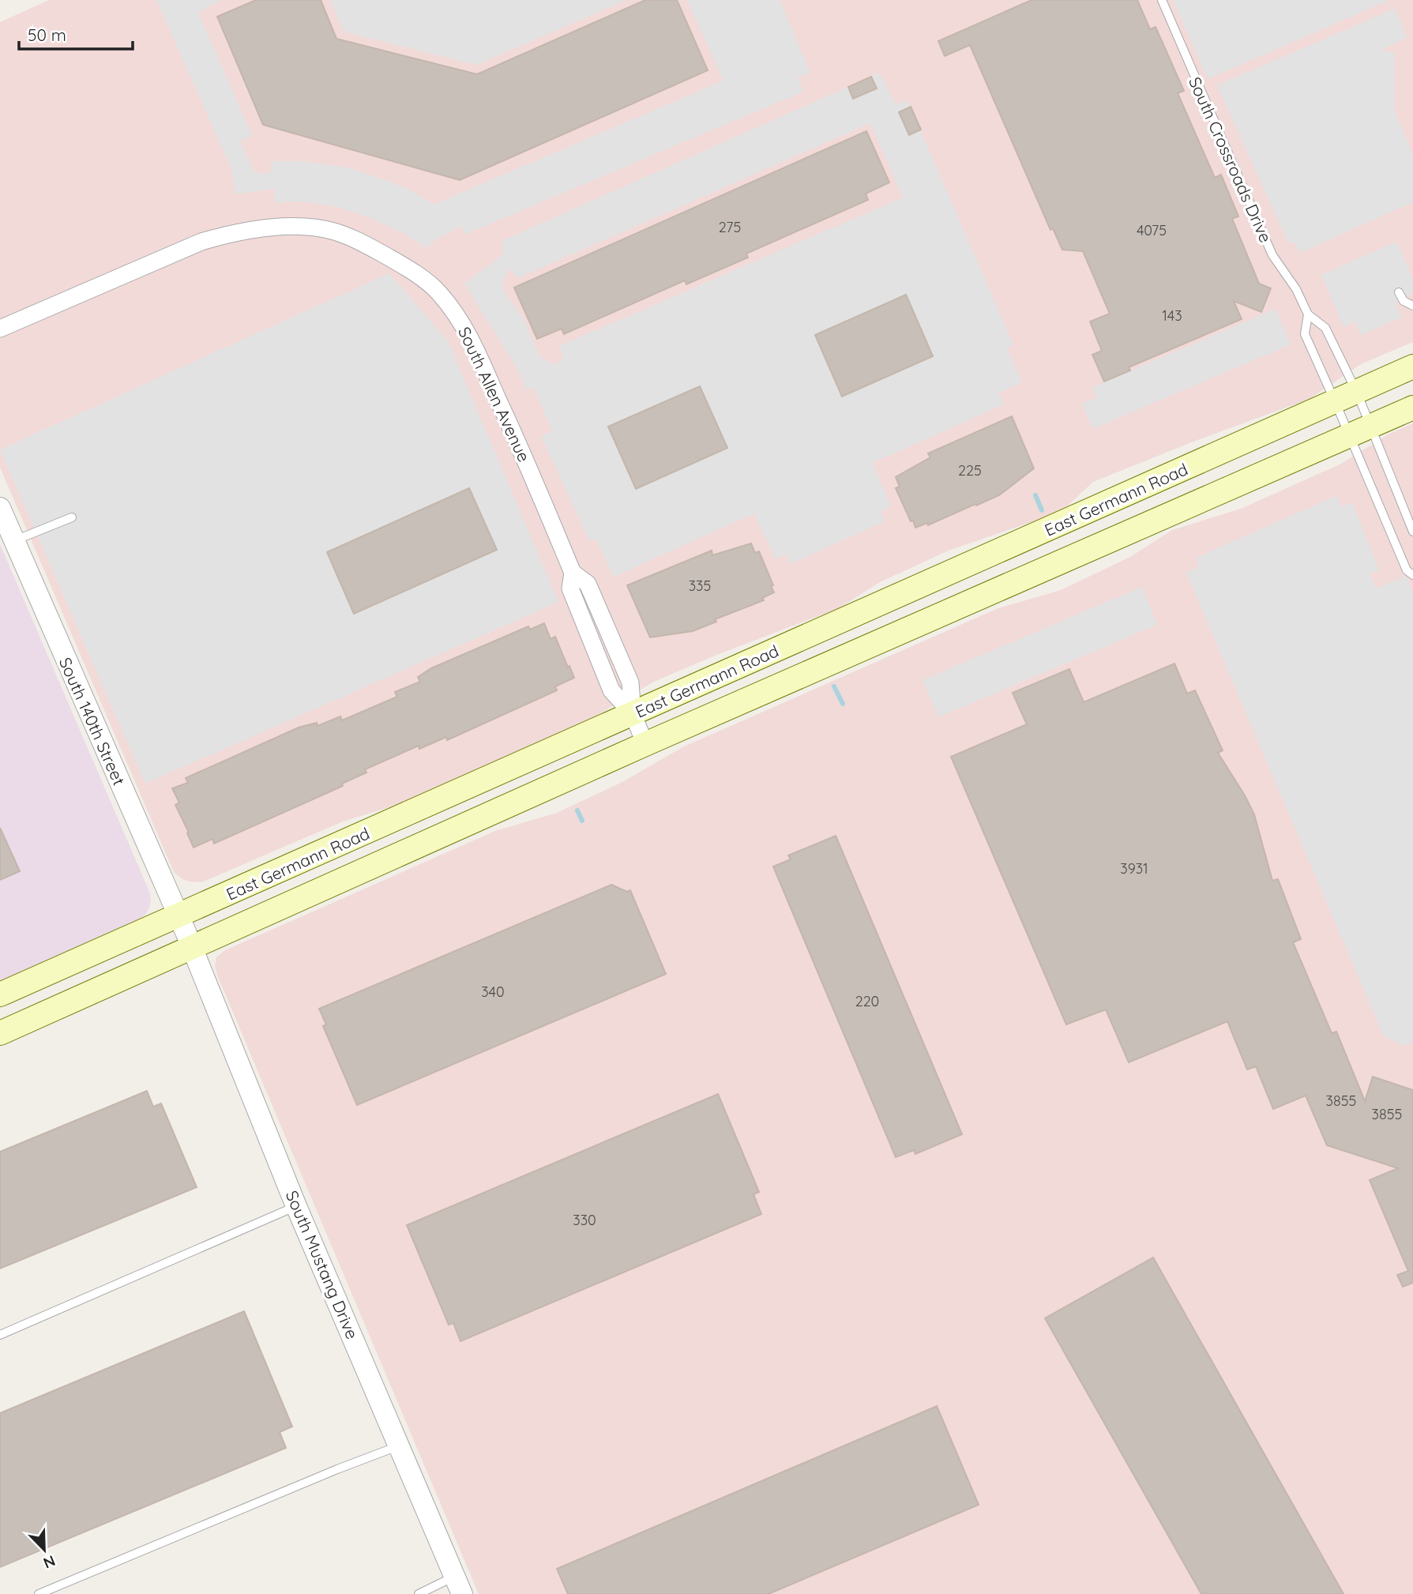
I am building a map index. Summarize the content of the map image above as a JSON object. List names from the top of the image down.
{
  "streets": {
    "main road": ["East Germann Road"],
    "street": ["South Allen Avenue", "South 140th Street", "South Mustang Drive"],
    "lane": ["South Crossroads Drive"]
  },
  "crossings": [
    ["South Crossroads Drive", "East Germann Road"],
    ["South Allen Avenue", "East Germann Road"],
    ["East Germann Road", "South 140th Street"],
    ["East Germann Road", "South Mustang Drive"],
    ["South 140th Street", "South Mustang Drive"]
  ],
  "house_numbers": [
    "275",
    "4075",
    "143",
    "225",
    "335",
    "3931",
    "340",
    "220",
    "3855",
    "3855",
    "330"
  ],
  "scale_bar": "50 m",
  "north": "bottom right"
}
